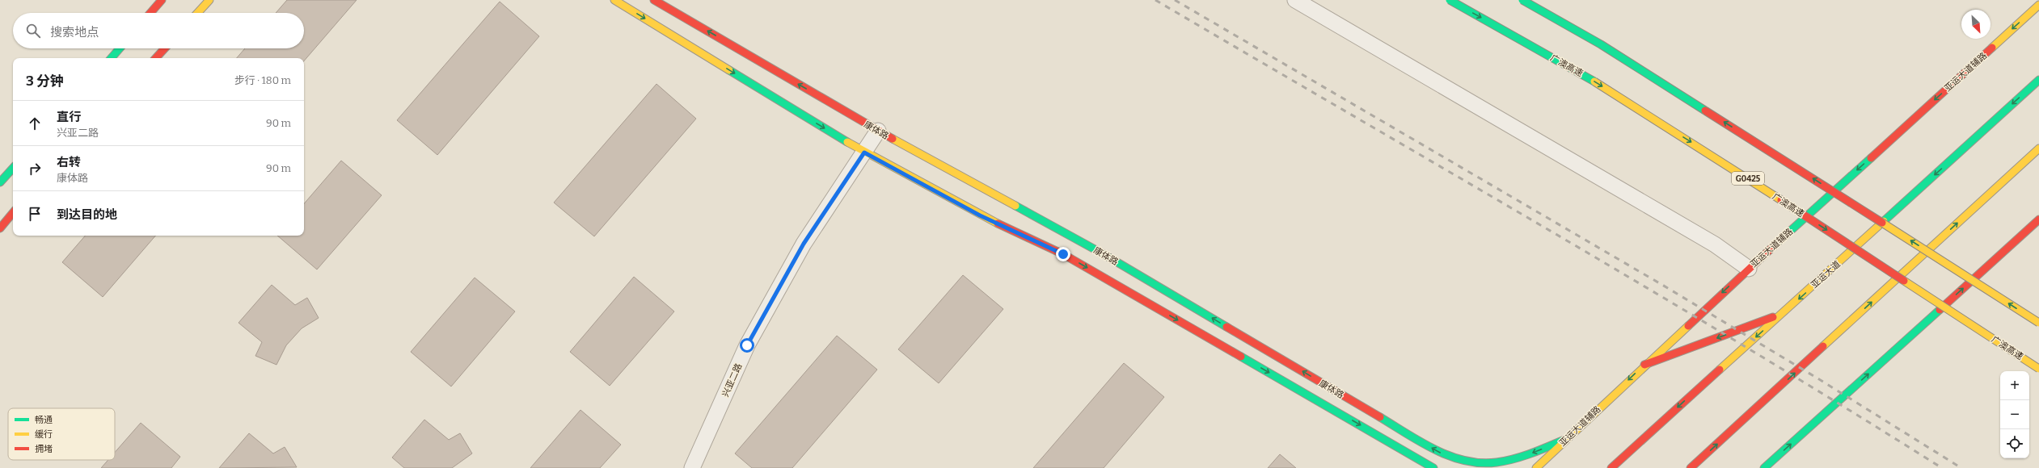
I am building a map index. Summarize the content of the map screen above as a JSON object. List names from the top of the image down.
{
  "streets": {
    "main road": [
      "广澳高速",
      "亚运大道辅路",
      "康体路",
      "G0425",
      "亚运大道"
    ],
    "street": ["兴亚二路"]
  },
  "crossings": [
    ["亚运大道辅路", "康体路"],
    ["康体路", "兴亚二路"]
  ],
  "one_way": ["亚运大道辅路"],
  "legend": ["畅通", "缓行", "拥堵"],
  "north": "bottom right",
  "page": {
    "search": "搜索地点",
    "heading": ["3 分钟", "步行 · 180 m"],
    "list": [
      ["直行", "兴亚二路", "90 m"],
      ["右转", "康体路", "90 m"],
      "到达目的地"
    ],
    "map_buttons": ["+", "−"]
  }
}
